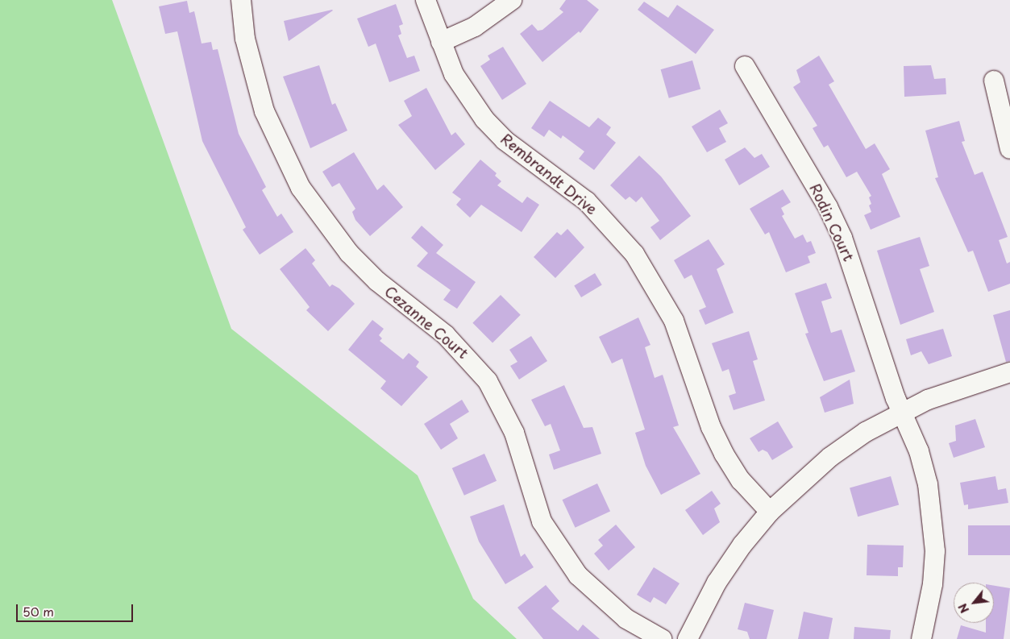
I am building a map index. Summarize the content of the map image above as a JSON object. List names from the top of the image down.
{
  "streets": {
    "street": ["Rembrandt Drive", "Rodin Court", "Cezanne Court"]
  },
  "scale_bar": "50 m",
  "north": "bottom left"
}
